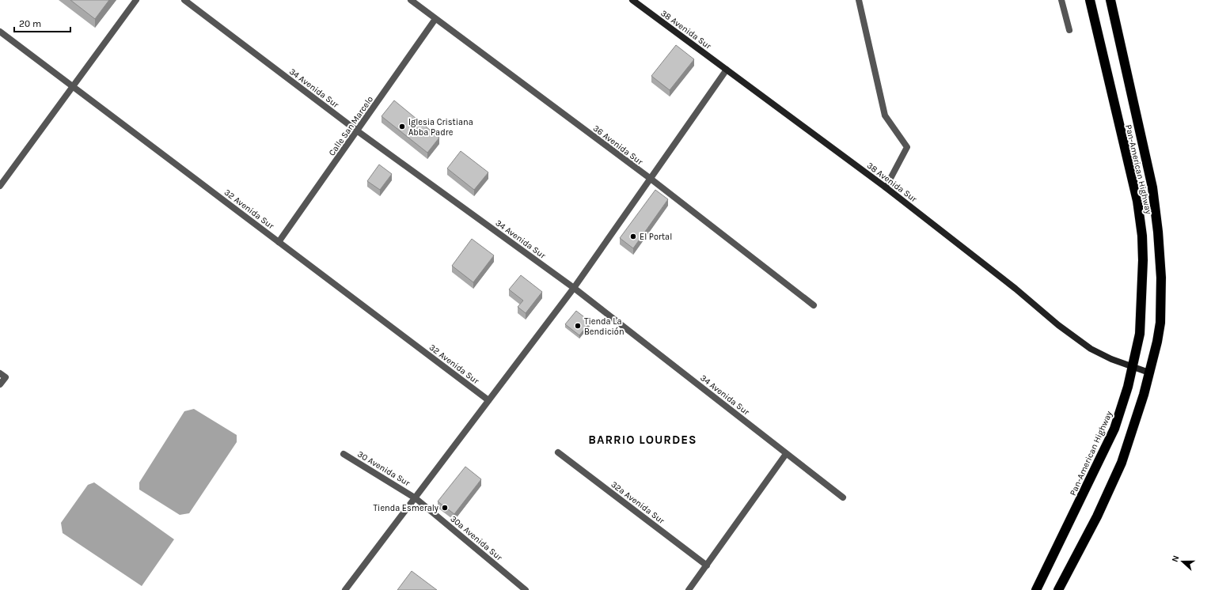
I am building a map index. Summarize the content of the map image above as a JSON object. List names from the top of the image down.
{
  "streets": {
    "highway": ["Pan-American Highway"],
    "main road": ["38 Avenida Sur"],
    "street": [
      "34 Avenida Sur",
      "Calle San Marcelo",
      "36 Avenida Sur",
      "32 Avenida Sur",
      "30 Avenida Sur",
      "32a Avenida Sur",
      "30a Avenida Sur"
    ]
  },
  "crossings": [
    ["38 Avenida Sur", "Pan-American Highway"],
    ["34 Avenida Sur", "Calle San Marcelo"],
    ["Calle San Marcelo", "36 Avenida Sur"],
    ["Calle San Marcelo", "32 Avenida Sur"],
    ["30 Avenida Sur", "30a Avenida Sur"]
  ],
  "districts": ["BARRIO LOURDES"],
  "places": [
    "Iglesia Cristiana Abba Padre",
    "El Portal",
    "Tienda La Bendición",
    "Tienda Esmeraly"
  ],
  "scale_bar": "20 m",
  "north": "left"
}
